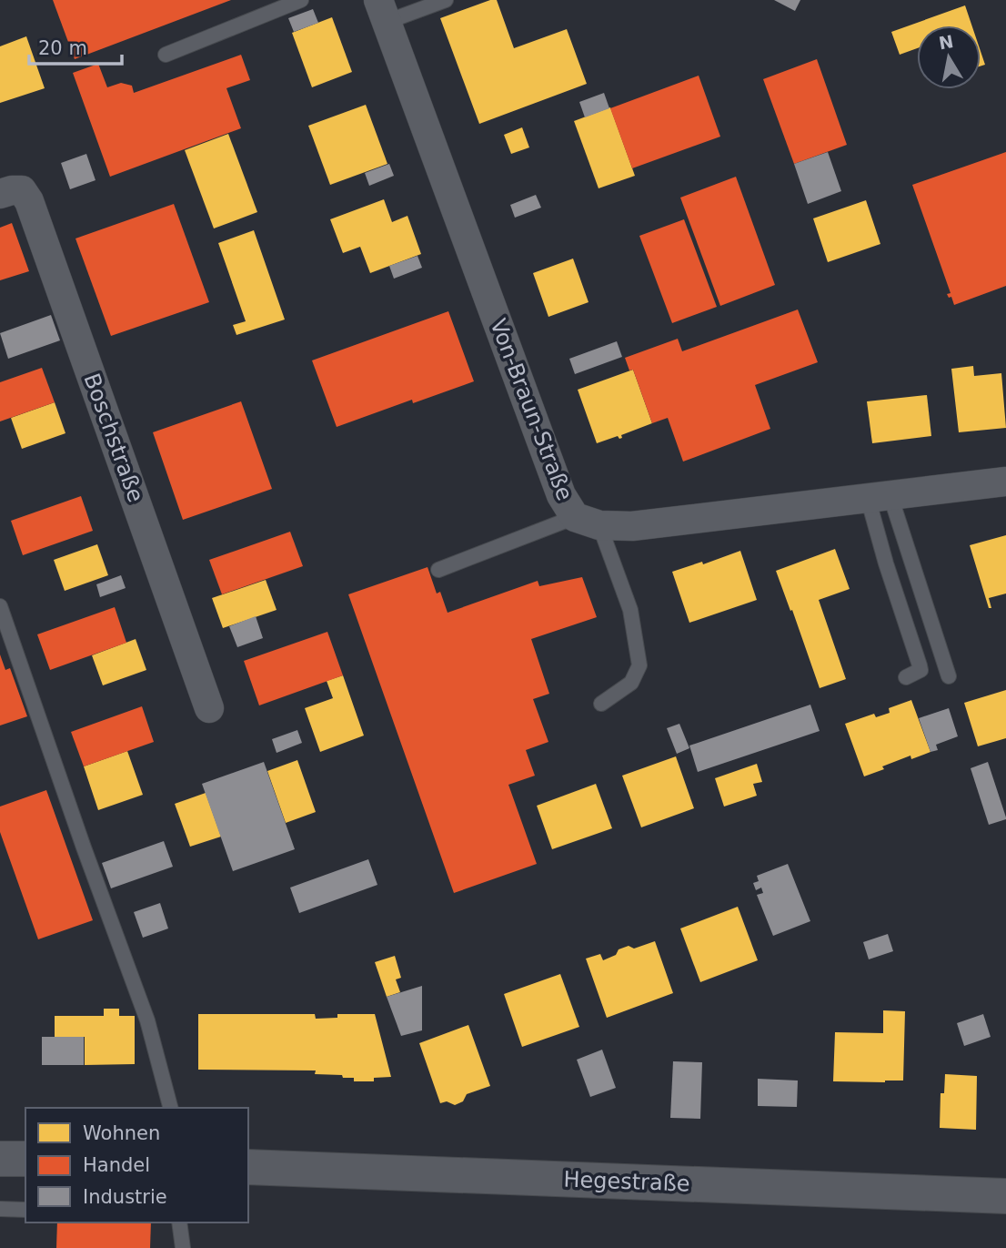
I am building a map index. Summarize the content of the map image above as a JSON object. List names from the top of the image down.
{
  "streets": {
    "street": ["Von-Braun-Straße", "Boschstraße", "Hegestraße"]
  },
  "legend": ["Wohnen", "Handel", "Industrie"],
  "scale_bar": "20 m",
  "north": "top"
}
